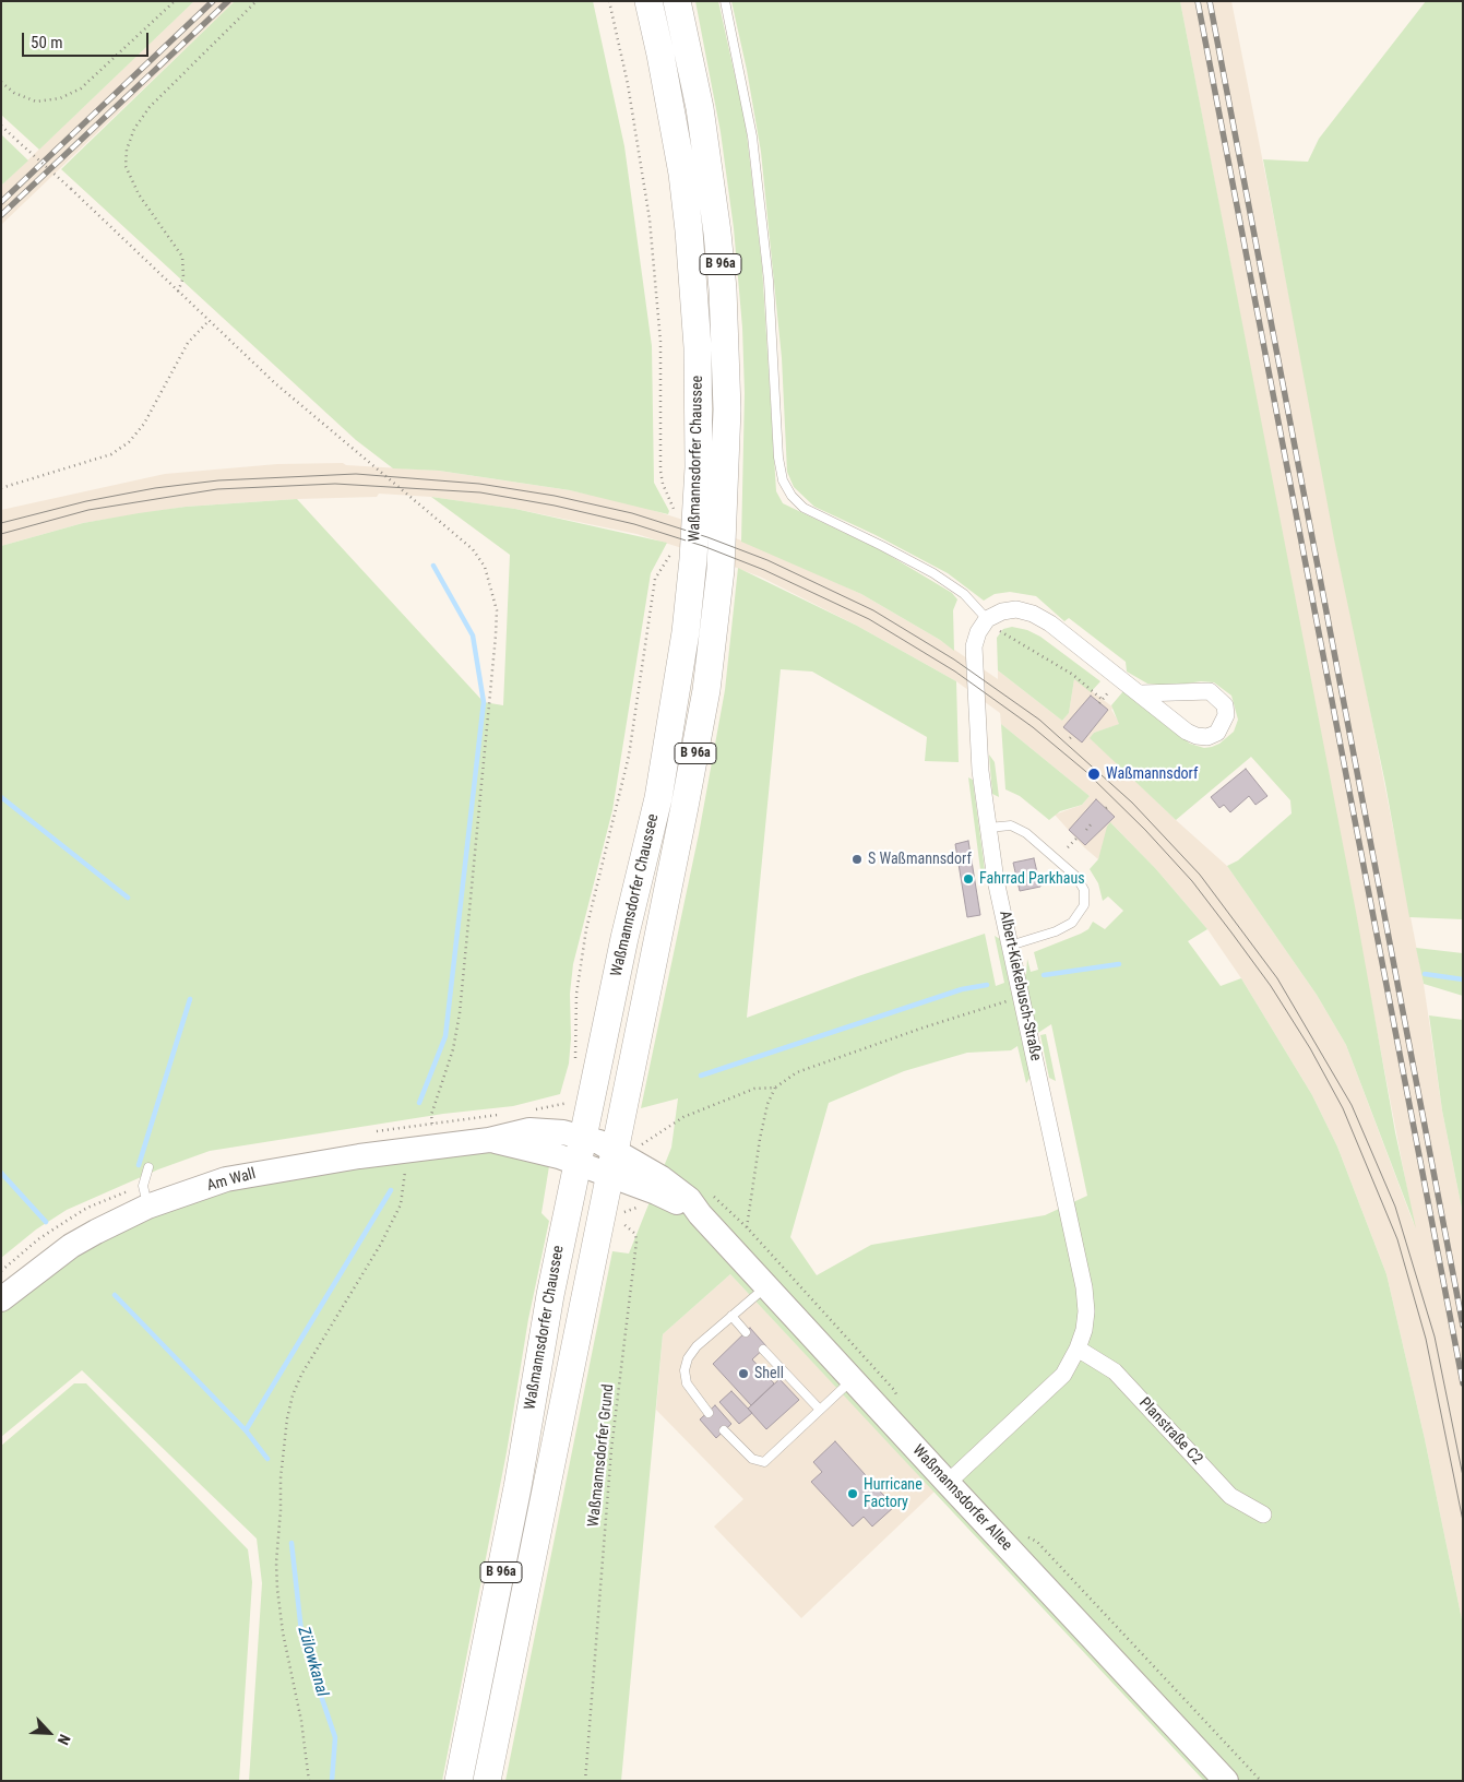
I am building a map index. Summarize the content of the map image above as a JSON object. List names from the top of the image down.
{
  "streets": {
    "main road": ["B 96a", "Waßmannsdorfer Chaussee"],
    "street": [
      "Albert-Kiekebusch-Straße",
      "Am Wall",
      "Planstraße C2",
      "Waßmannsdorfer Allee"
    ],
    "path": ["Waßmannsdorfer Grund"]
  },
  "crossings": [
    ["Waßmannsdorfer Chaussee", "Am Wall"],
    ["Waßmannsdorfer Chaussee", "Waßmannsdorfer Allee"],
    ["Albert-Kiekebusch-Straße", "Planstraße C2"],
    ["Albert-Kiekebusch-Straße", "Waßmannsdorfer Allee"],
    ["Am Wall", "Waßmannsdorfer Allee"]
  ],
  "water": ["Zülowkanal"],
  "places": [
    "Waßmannsdorf",
    "S Waßmannsdorf",
    "Fahrrad Parkhaus",
    "Shell",
    "Hurricane Factory"
  ],
  "scale_bar": "50 m",
  "north": "bottom right"
}
